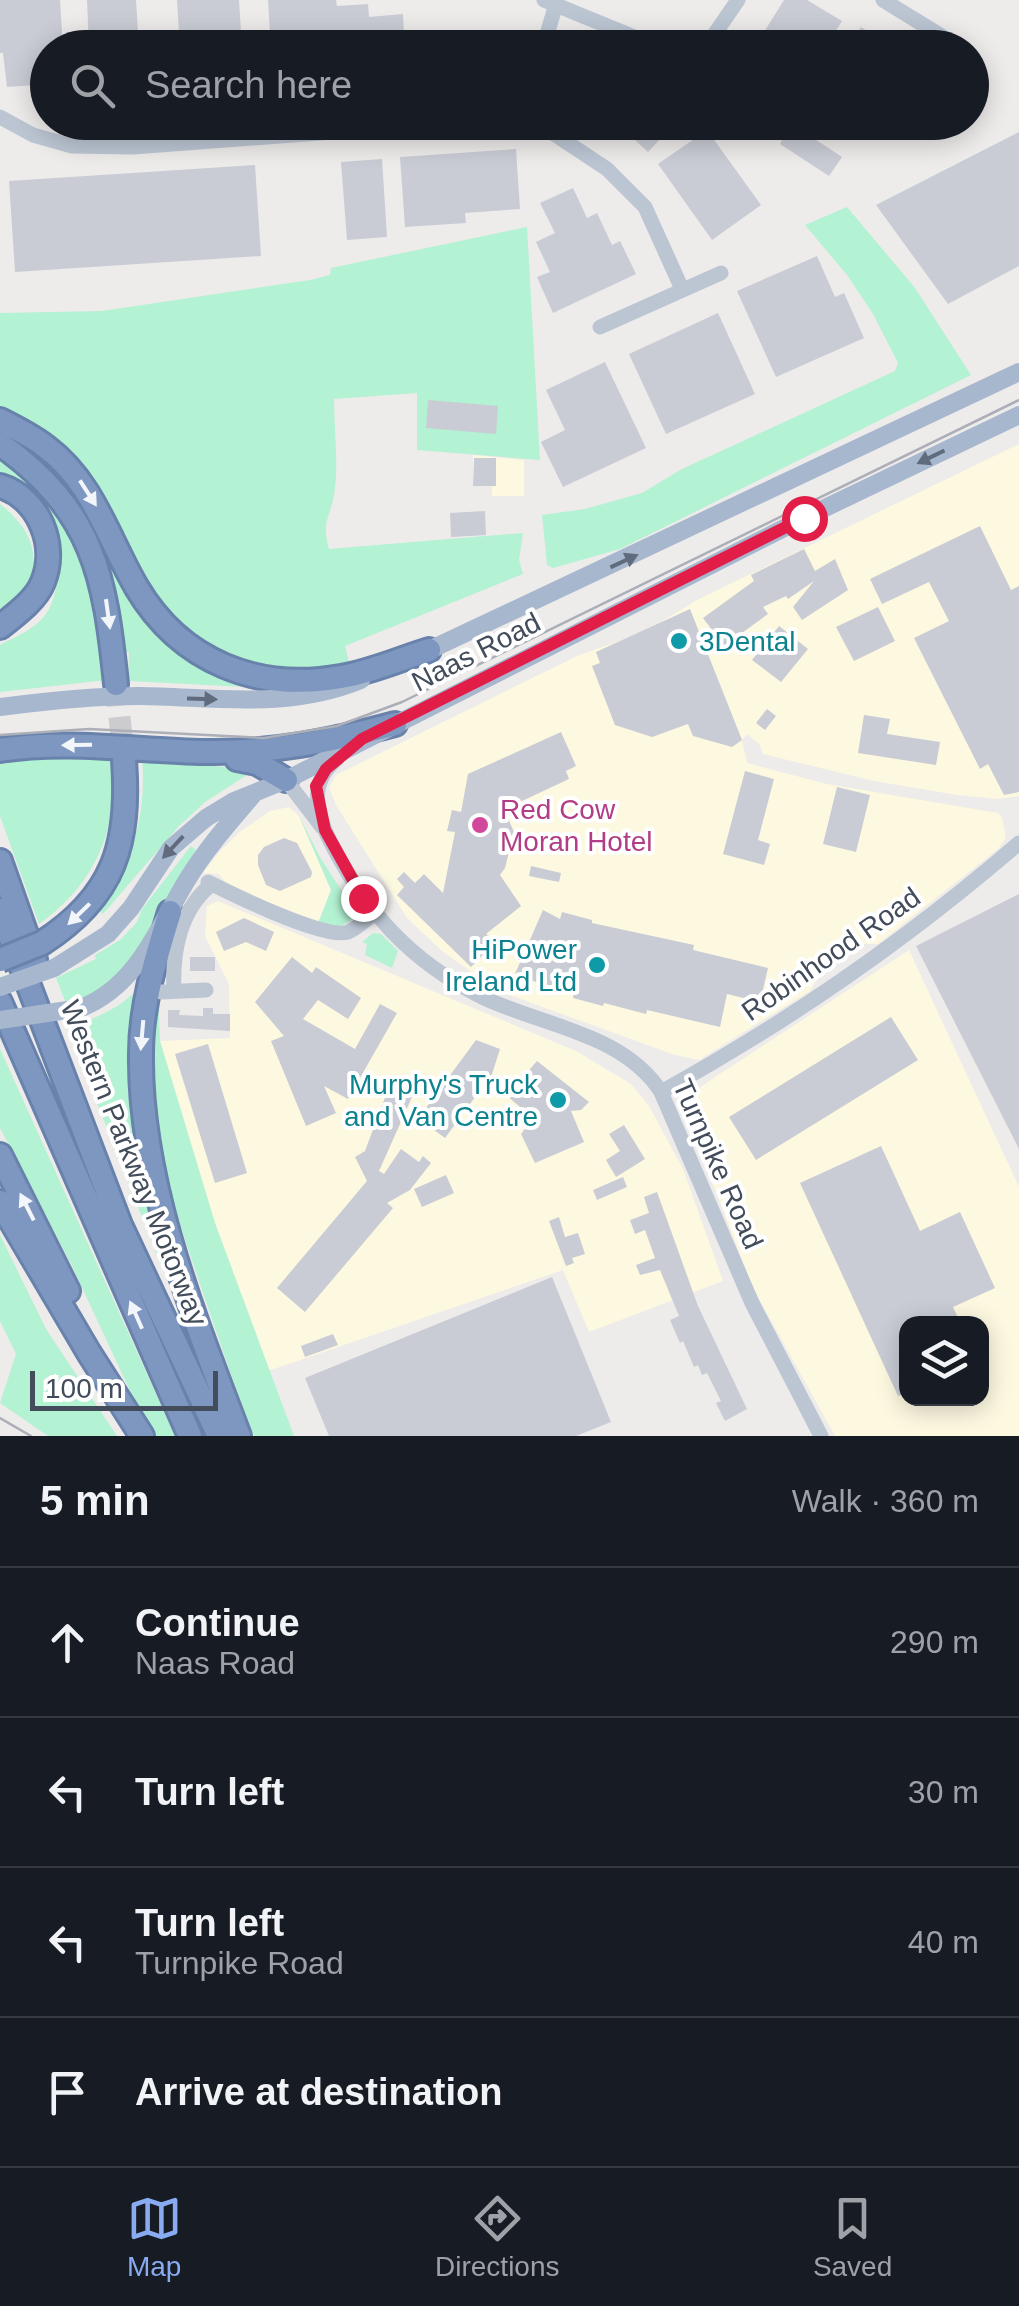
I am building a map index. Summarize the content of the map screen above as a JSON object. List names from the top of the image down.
{
  "streets": {
    "highway": ["Western Parkway Motorway"],
    "main road": ["Naas Road"],
    "street": ["Robinhood Road", "Turnpike Road"]
  },
  "crossings": [
    ["Robinhood Road", "Turnpike Road"]
  ],
  "places": [
    "3Dental",
    "Red Cow Moran Hotel",
    "HiPower Ireland Ltd",
    "Murphy's Truck and Van Centre"
  ],
  "scale_bar": "100 m",
  "page": {
    "search": "Search here",
    "scale": "100 m",
    "heading": ["5 min", "Walk · 360 m"],
    "list": [
      ["Continue", "Naas Road", "290 m"],
      ["Turn left", "30 m"],
      ["Turn left", "Turnpike Road", "40 m"],
      "Arrive at destination"
    ],
    "nav": ["Map", "Directions", "Saved"]
  }
}
